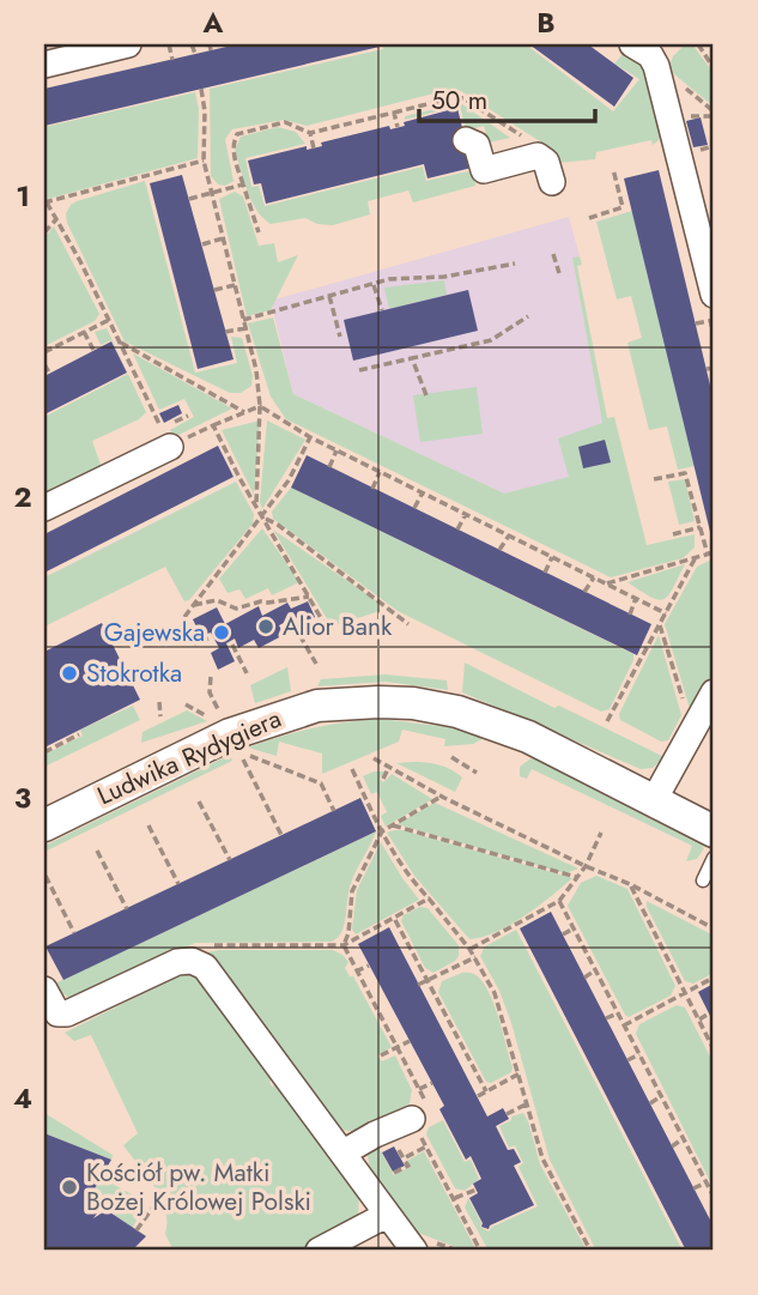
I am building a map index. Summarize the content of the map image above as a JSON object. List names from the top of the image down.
{
  "streets": {
    "street": ["Ludwika Rydygiera"]
  },
  "places": [
    "Alior Bank",
    "Gajewska",
    "Stokrotka",
    "Kościół pw. Matki Bożej Królowej Polski"
  ],
  "scale_bar": "50 m",
  "grid": {
    "columns": ["A", "B"],
    "rows": [
      "1",
      "2",
      "3",
      "4"
    ]
  }
}
